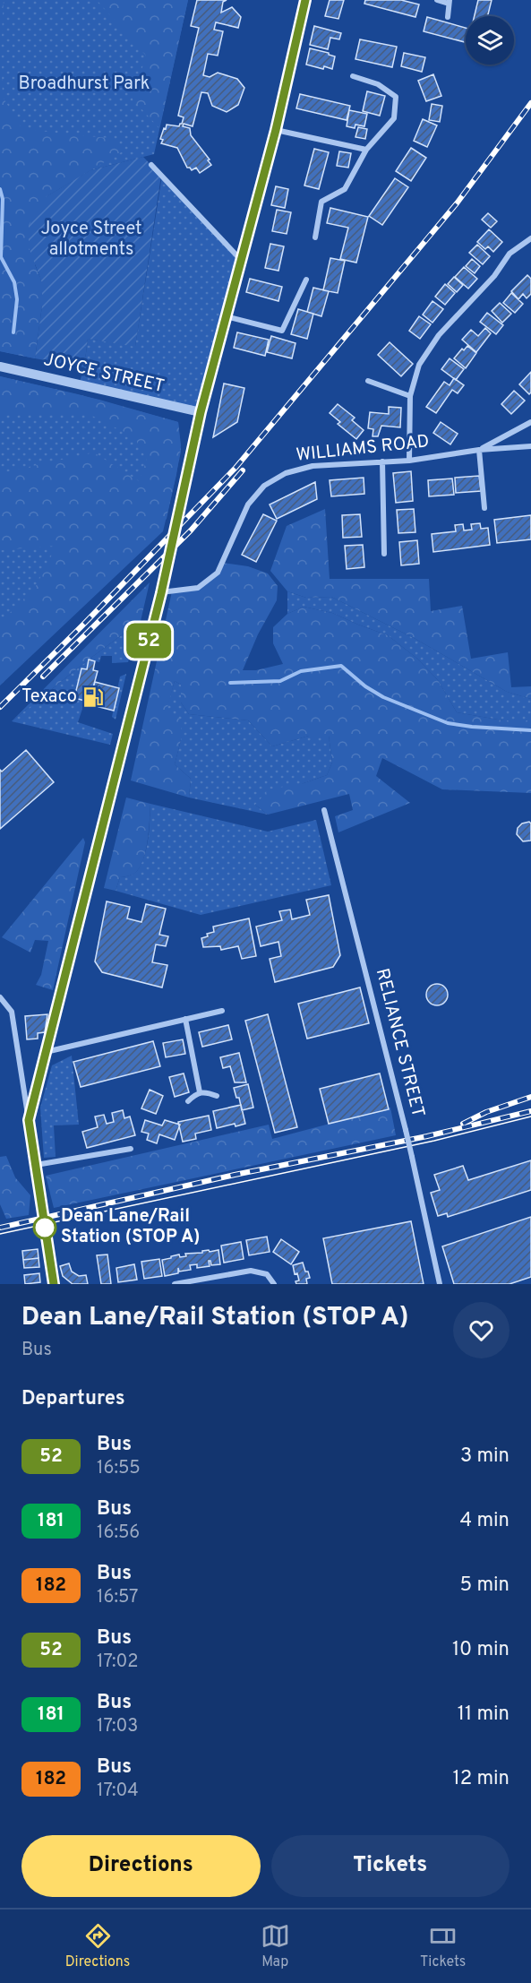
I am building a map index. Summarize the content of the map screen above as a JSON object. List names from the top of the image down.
{
  "streets": {
    "street": ["JOYCE STREET", "WILLIAMS ROAD", "RELIANCE STREET"]
  },
  "parks": ["Broadhurst Park", "Joyce Street allotments"],
  "places": {
    "fuel station": ["Texaco"],
    "other": ["Dean Lane/Rail Station (STOP A)"]
  },
  "lines": ["bus line 52"],
  "page": {
    "on_map": "52",
    "heading": [
      ["Dean Lane/Rail Station (STOP A)", "Bus"],
      "Departures"
    ],
    "list": [
      {
        "mark": "52",
        "name": "Bus",
        "note": "16:55",
        "value": "3 min"
      },
      {
        "mark": "181",
        "name": "Bus",
        "note": "16:56",
        "value": "4 min"
      },
      {
        "mark": "182",
        "name": "Bus",
        "note": "16:57",
        "value": "5 min"
      },
      {
        "mark": "52",
        "name": "Bus",
        "note": "17:02",
        "value": "10 min"
      },
      {
        "mark": "181",
        "name": "Bus",
        "note": "17:03",
        "value": "11 min"
      },
      {
        "mark": "182",
        "name": "Bus",
        "note": "17:04",
        "value": "12 min"
      }
    ],
    "buttons": ["Directions", "Tickets"],
    "tabs": ["Directions", "Map", "Tickets"]
  }
}
